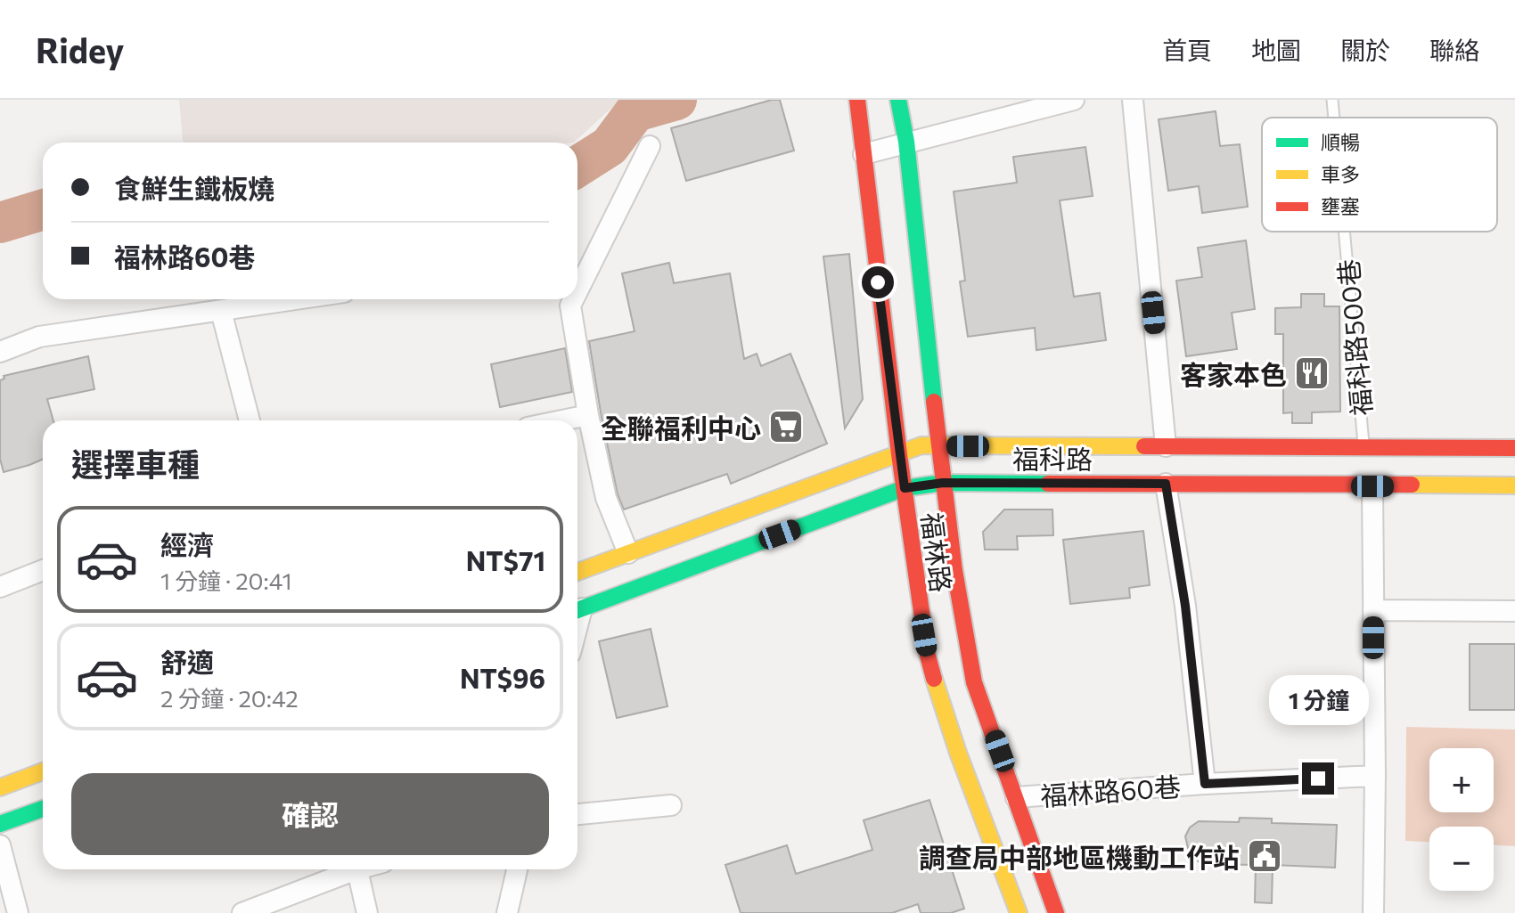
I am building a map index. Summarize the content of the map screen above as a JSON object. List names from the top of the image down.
{
  "streets": {
    "street": ["福科路", "福林路", "福林路60巷"],
    "lane": ["福科路500巷"]
  },
  "crossings": [
    ["福科路500巷", "福科路"],
    ["福科路", "福林路"],
    ["福林路", "福林路60巷"]
  ],
  "places": {
    "restaurant": ["客家本色"],
    "supermarket": ["全聯福利中心"],
    "public building": ["調查局中部地區機動工作站"]
  },
  "legend": ["順暢", "車多", "壅塞"],
  "page": {
    "header": "Ridey",
    "nav": [
      "首頁",
      "地圖",
      "關於",
      "聯絡"
    ],
    "banner": ["食鮮生鐵板燒", "福林路60巷"],
    "heading": "選擇車種",
    "list": [
      {
        "name": "經濟",
        "note": "1 分鐘 · 20:41",
        "value": "NT$71"
      },
      {
        "name": "舒適",
        "note": "2 分鐘 · 20:42",
        "value": "NT$96"
      }
    ],
    "bubble": "1 分鐘",
    "map_buttons": ["+", "−"],
    "buttons": "確認"
  }
}
